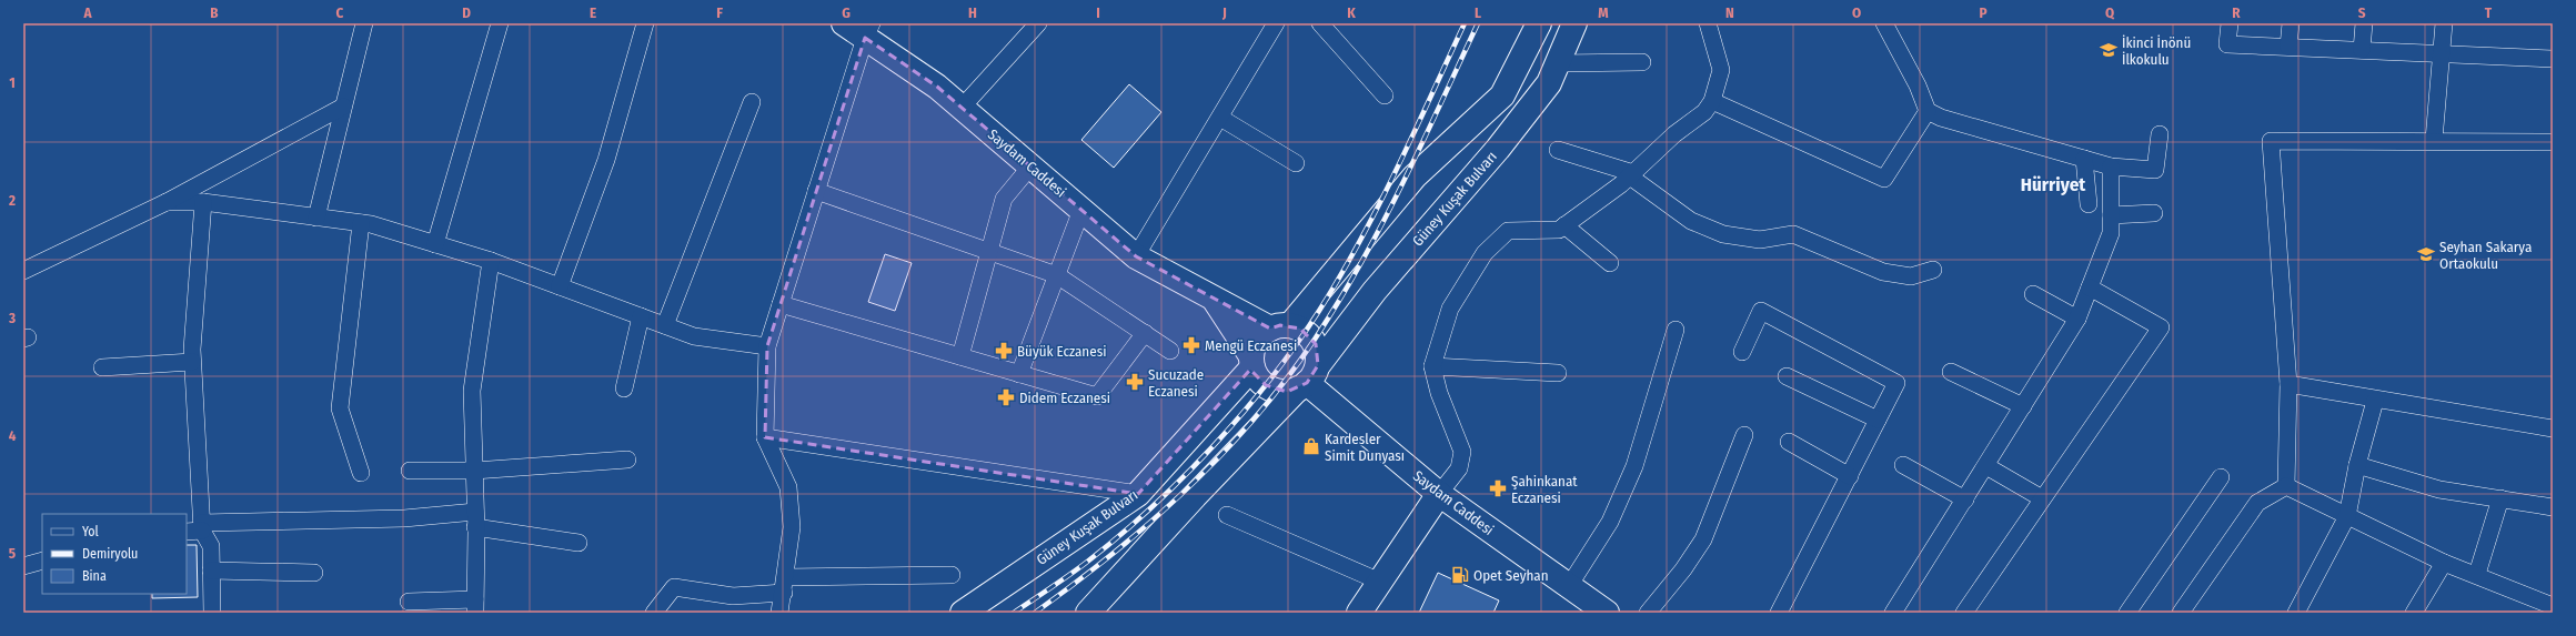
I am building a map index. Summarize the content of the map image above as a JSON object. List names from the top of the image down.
{
  "streets": {
    "main road": ["Saydam Caddesi", "Güney Kuşak Bulvarı"]
  },
  "crossings": [
    ["Saydam Caddesi", "Güney Kuşak Bulvarı"]
  ],
  "districts": ["Hürriyet"],
  "places": {
    "school or university": ["İkinci İnönü İlkokulu", "Seyhan Sakarya Ortaokulu"],
    "pharmacy": [
      "Mengü Eczanesi",
      "Büyük Eczanesi",
      "Sucuzade Eczanesi",
      "Didem Eczanesi",
      "Şahinkanat Eczanesi"
    ],
    "shop": ["Kardesler Simit Dunyası"],
    "fuel station": ["Opet Seyhan"]
  },
  "legend": ["Yol", "Demiryolu", "Bina"],
  "grid": {
    "columns": [
      "A",
      "B",
      "C",
      "D",
      "E",
      "F",
      "G",
      "H",
      "I",
      "J",
      "K",
      "L",
      "M",
      "N",
      "O",
      "P",
      "Q",
      "R",
      "S",
      "T"
    ],
    "rows": [
      "1",
      "2",
      "3",
      "4",
      "5"
    ]
  }
}
